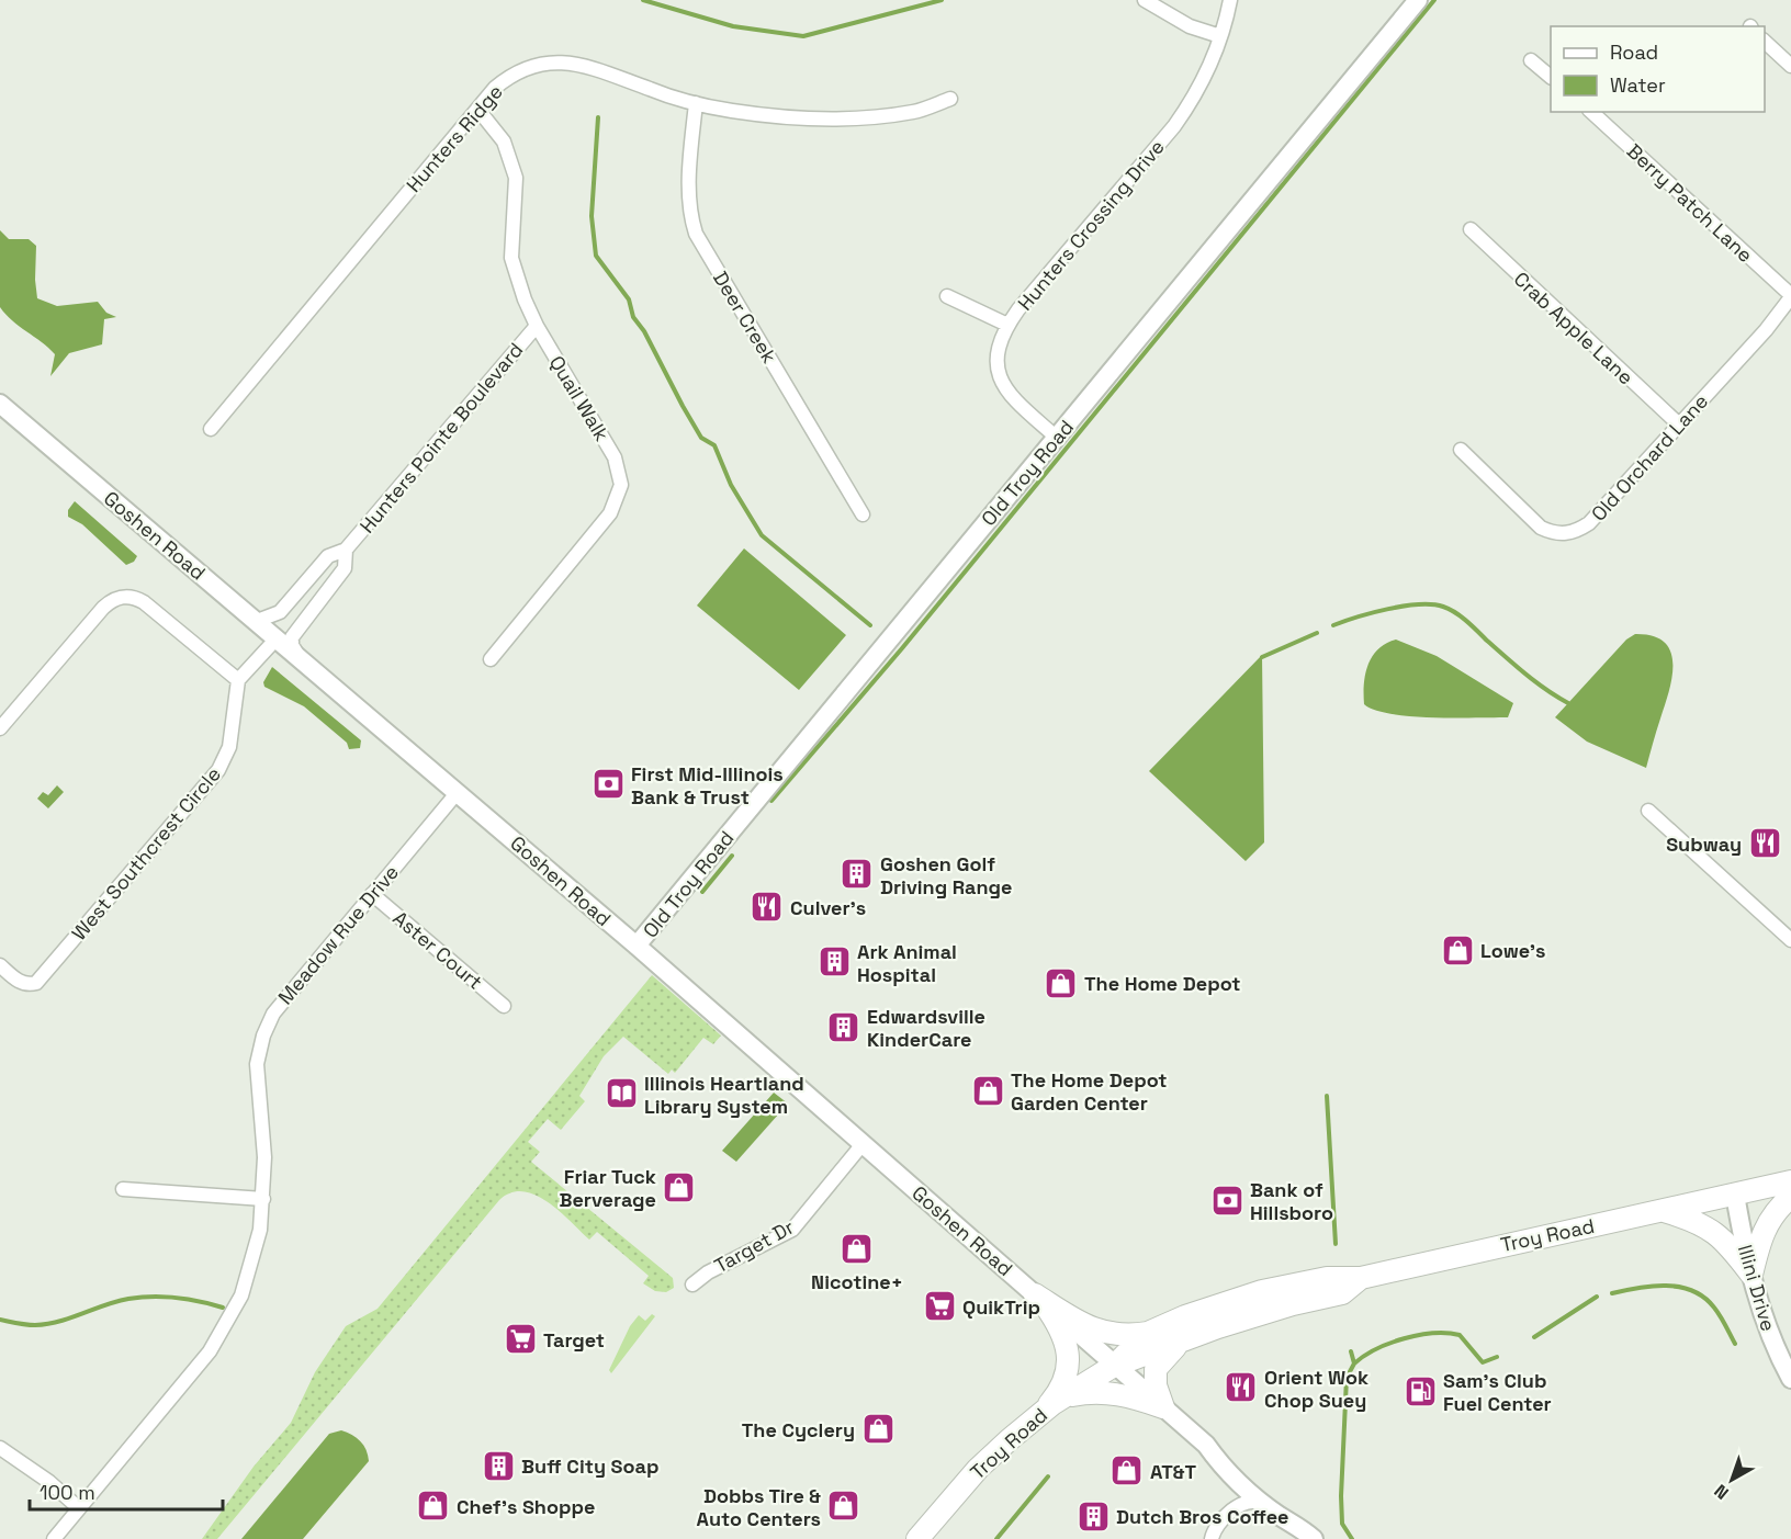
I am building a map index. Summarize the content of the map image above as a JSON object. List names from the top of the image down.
{
  "streets": {
    "main road": ["Troy Road"],
    "street": [
      "Hunters Ridge",
      "Berry Patch Lane",
      "Hunters Crossing Drive",
      "Deer Creek",
      "Crab Apple Lane",
      "Quail Walk",
      "Hunters Pointe Boulevard",
      "Old Orchard Lane",
      "Old Troy Road",
      "Goshen Road",
      "West Southcrest Circle",
      "Meadow Rue Drive",
      "Aster Court",
      "Target Dr",
      "Illini Drive"
    ]
  },
  "crossings": [
    ["Hunters Ridge", "Deer Creek"],
    ["Hunters Ridge", "Quail Walk"],
    ["Berry Patch Lane", "Old Orchard Lane"],
    ["Hunters Crossing Drive", "Old Troy Road"],
    ["Crab Apple Lane", "Old Orchard Lane"],
    ["Quail Walk", "Hunters Pointe Boulevard"],
    ["Hunters Pointe Boulevard", "Goshen Road"],
    ["Old Troy Road", "Goshen Road"],
    ["Goshen Road", "Meadow Rue Drive"],
    ["Goshen Road", "Troy Road"],
    ["Goshen Road", "Target Dr"],
    ["Meadow Rue Drive", "Aster Court"],
    ["Troy Road", "Illini Drive"]
  ],
  "places": {
    "bank": ["First Mid-Illinois Bank & Trust", "Bank of Hillsboro"],
    "restaurant": ["Subway", "Culver's", "Orient Wok Chop Suey"],
    "building": [
      "Goshen Golf Driving Range",
      "Ark Animal Hospital",
      "Edwardsville KinderCare",
      "Buff City Soap",
      "Dutch Bros Coffee"
    ],
    "shop": [
      "Lowe's",
      "The Home Depot",
      "The Home Depot Garden Center",
      "Friar Tuck Berverage",
      "Nicotine+",
      "The Cyclery",
      "AT&T",
      "Chef's Shoppe",
      "Dobbs Tire & Auto Centers"
    ],
    "library": ["Illinois Heartland Library System"],
    "supermarket": ["QuikTrip", "Target"],
    "fuel station": ["Sam's Club Fuel Center"]
  },
  "legend": ["Road", "Water"],
  "scale_bar": "100 m",
  "north": "bottom left"
}
